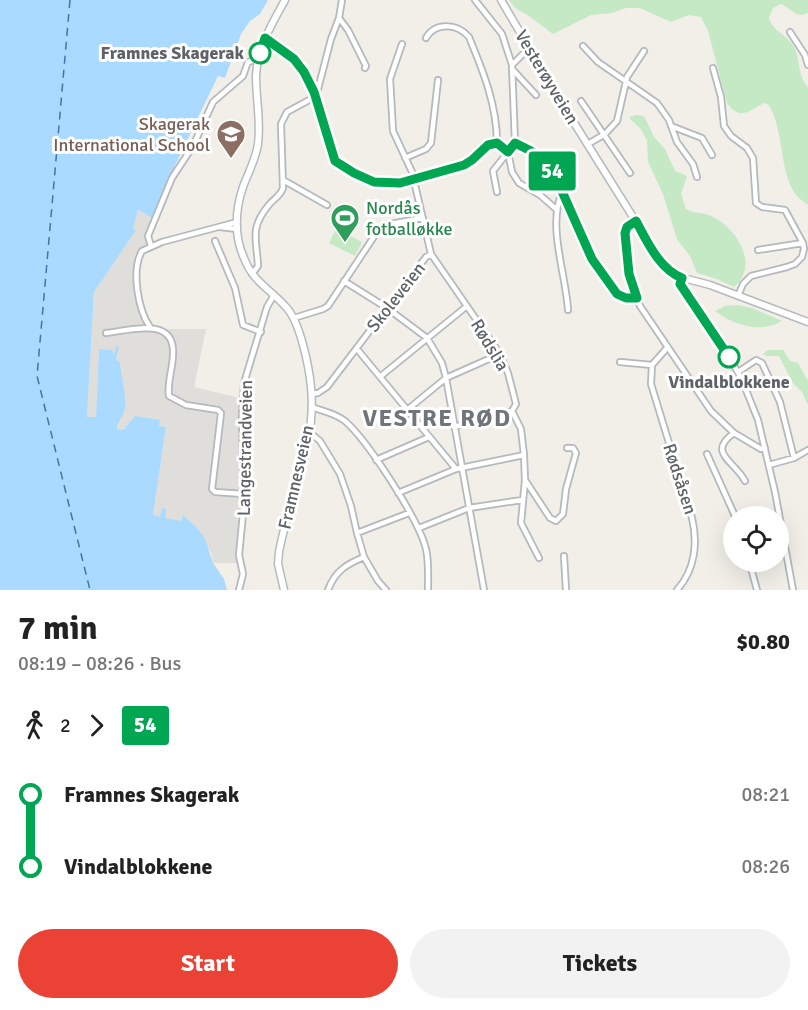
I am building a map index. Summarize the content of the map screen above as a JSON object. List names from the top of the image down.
{
  "streets": {
    "main road": ["Vesterøyveien", "Framnesveien"],
    "street": [
      "Skoleveien",
      "Rødslia",
      "Langestrandveien",
      "Rødsåsen"
    ]
  },
  "crossings": [
    ["Skoleveien", "Rødslia"],
    ["Skoleveien", "Framnesveien"],
    ["Langestrandveien", "Framnesveien"]
  ],
  "districts": ["VESTRE RØD"],
  "places": {
    "other": ["Framnes Skagerak", "Vindalblokkene"],
    "school or university": ["Skagerak International School"],
    "sports": ["Nordås fotballøkke"]
  },
  "lines": ["bus line 54"],
  "page": {
    "on_map": "54",
    "heading": ["7 min", "08:19 – 08:26 · Bus", "$0.80"],
    "legs": ["2", "54"],
    "list": [
      {
        "name": "Framnes Skagerak",
        "value": "08:21"
      },
      {
        "name": "Vindalblokkene",
        "value": "08:26"
      }
    ],
    "buttons": ["Start", "Tickets"]
  }
}
